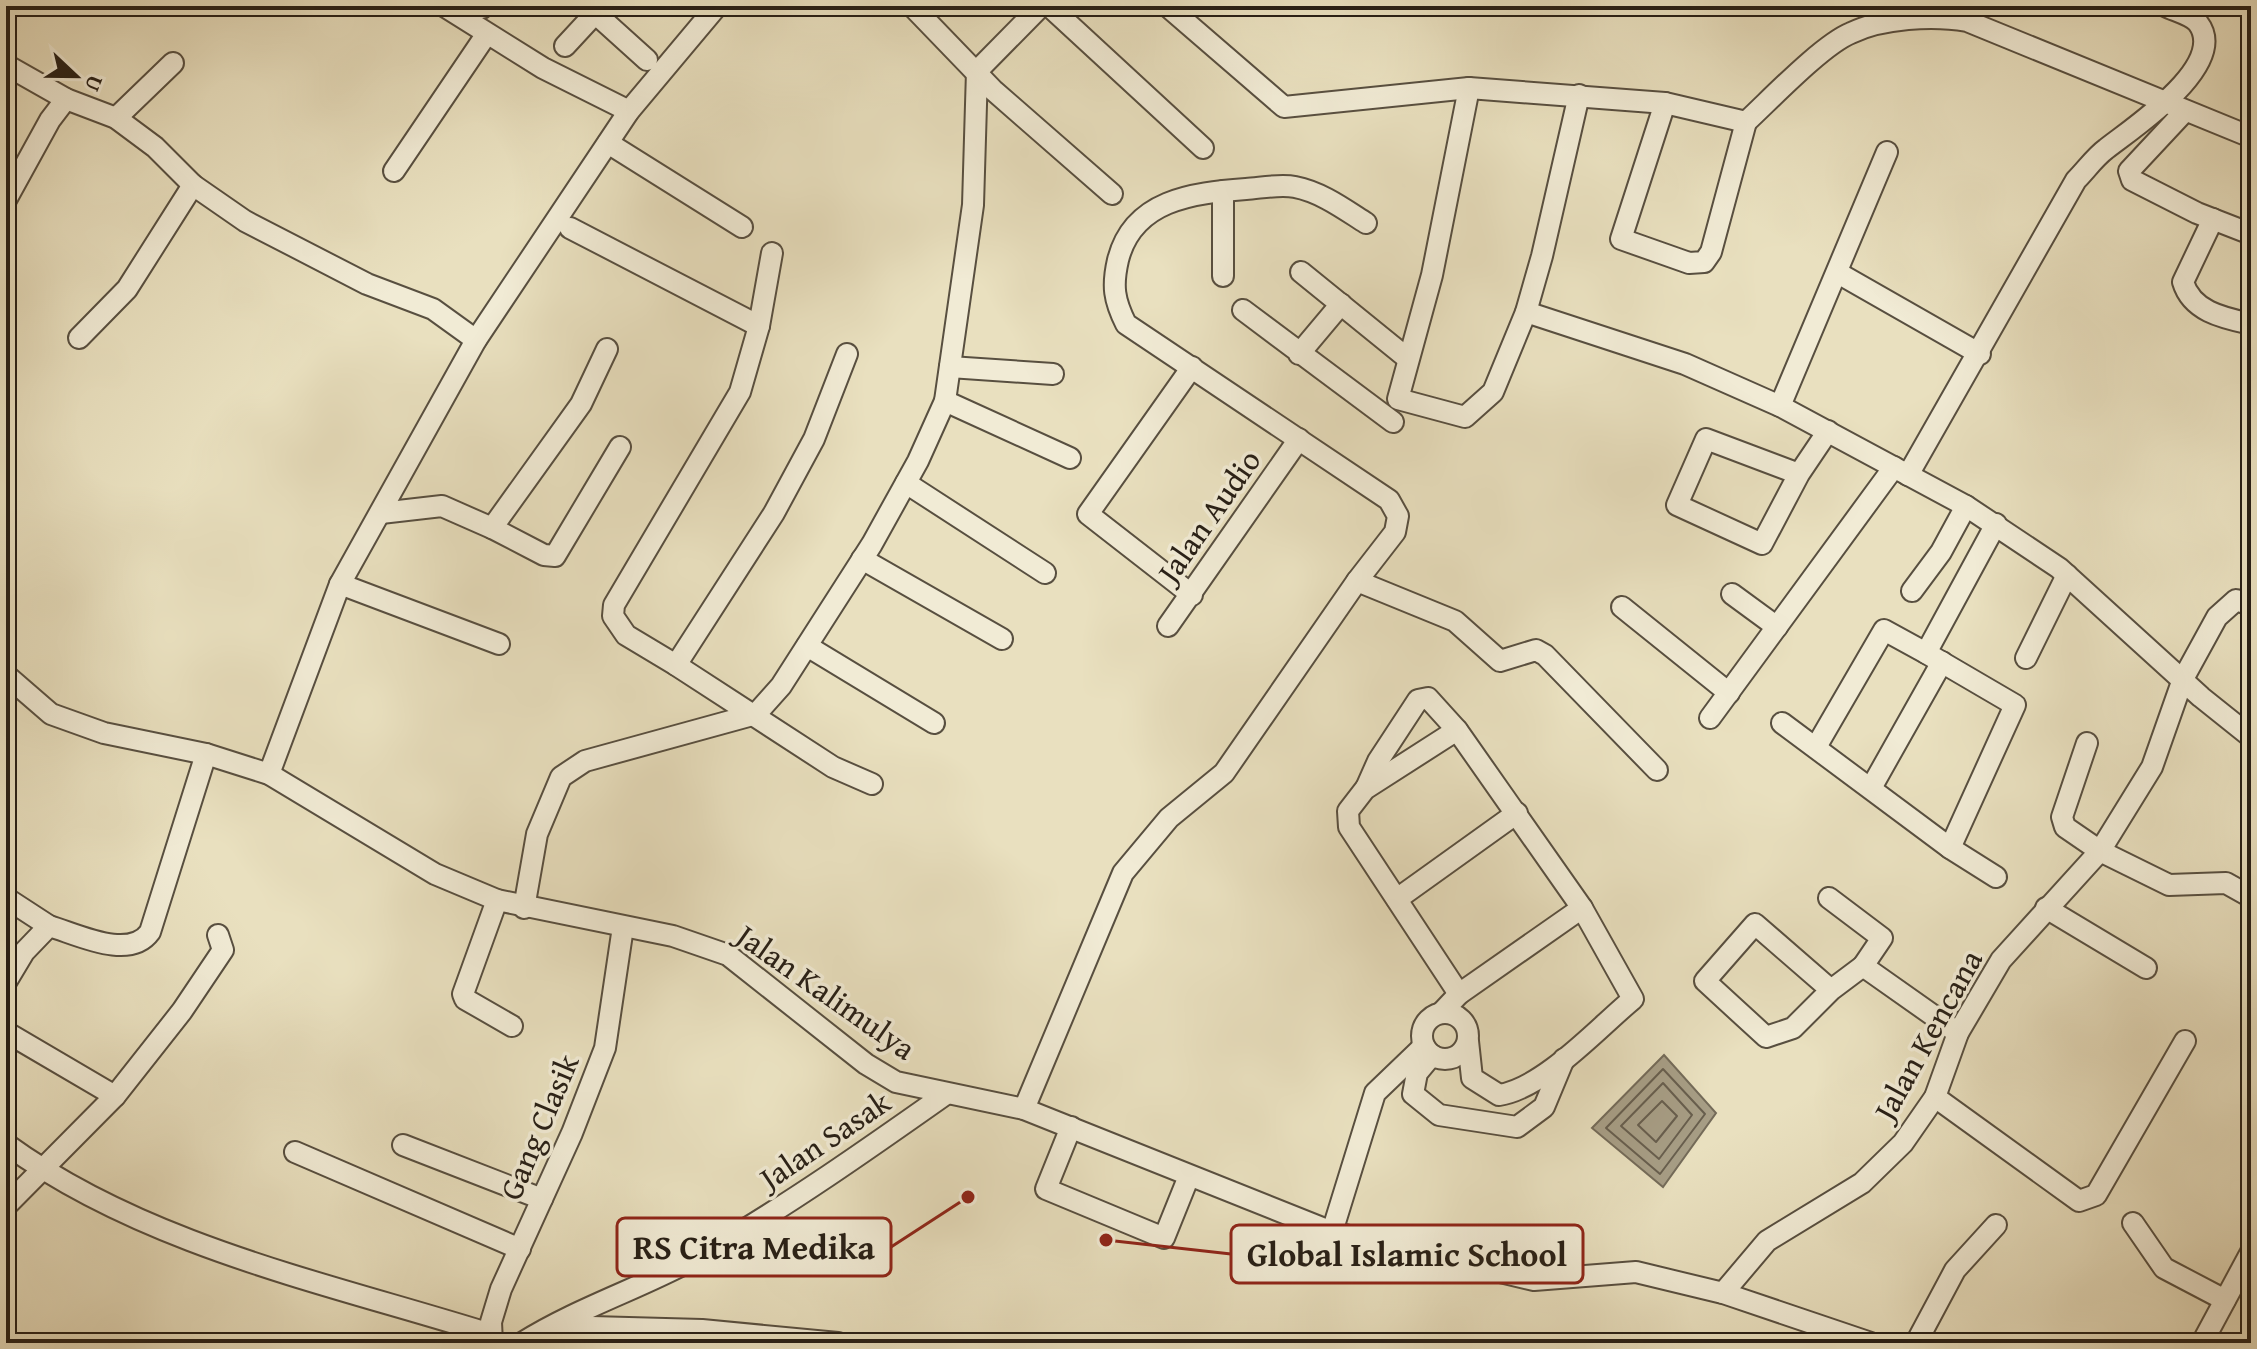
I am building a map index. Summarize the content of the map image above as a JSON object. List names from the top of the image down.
{
  "streets": {
    "street": [
      "Jalan Audio",
      "Jalan Kalimulya",
      "Jalan Kencana",
      "Gang Clasik",
      "Jalan Sasak"
    ]
  },
  "crossings": [
    ["Jalan Kalimulya", "Jalan Kencana"],
    ["Jalan Kalimulya", "Gang Clasik"],
    ["Jalan Kalimulya", "Jalan Sasak"]
  ],
  "places": ["RS Citra Medika", "Global Islamic School"],
  "north": "right"
}
